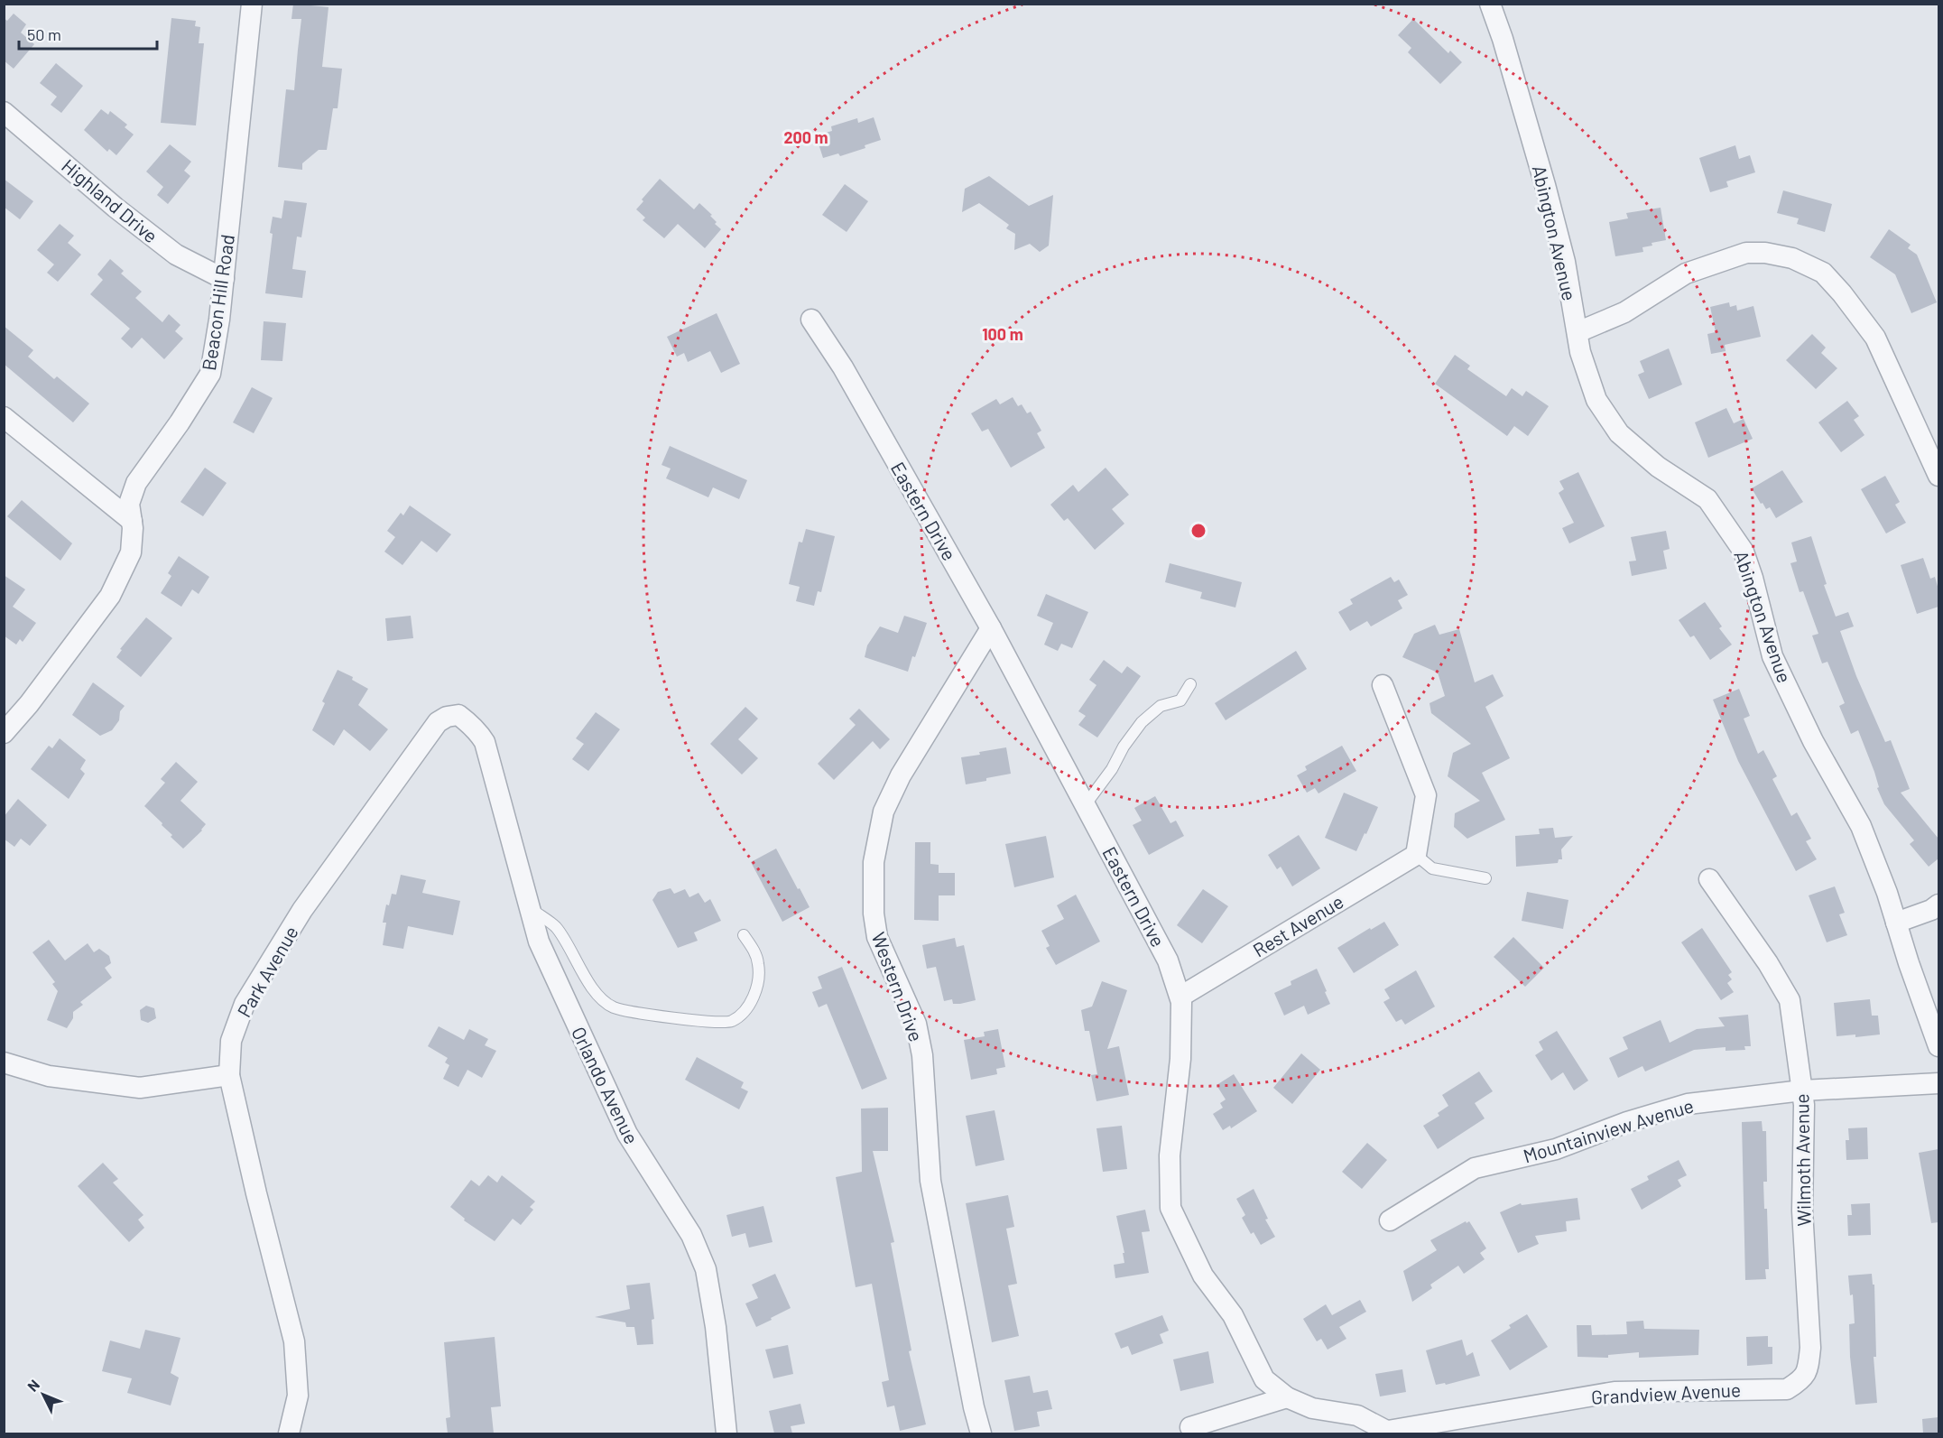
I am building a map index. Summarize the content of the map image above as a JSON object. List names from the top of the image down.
{
  "streets": {
    "street": [
      "Highland Drive",
      "Abington Avenue",
      "Beacon Hill Road",
      "Eastern Drive",
      "Rest Avenue",
      "Park Avenue",
      "Western Drive",
      "Orlando Avenue",
      "Mountainview Avenue",
      "Wilmoth Avenue",
      "Grandview Avenue"
    ]
  },
  "crossings": [
    ["Highland Drive", "Beacon Hill Road"],
    ["Eastern Drive", "Rest Avenue"],
    ["Eastern Drive", "Western Drive"],
    ["Eastern Drive", "Grandview Avenue"],
    ["Park Avenue", "Orlando Avenue"],
    ["Mountainview Avenue", "Wilmoth Avenue"],
    ["Wilmoth Avenue", "Grandview Avenue"]
  ],
  "scale_bar": "50 m",
  "north": "top left",
  "rings": ["200 m", "100 m"]
}
